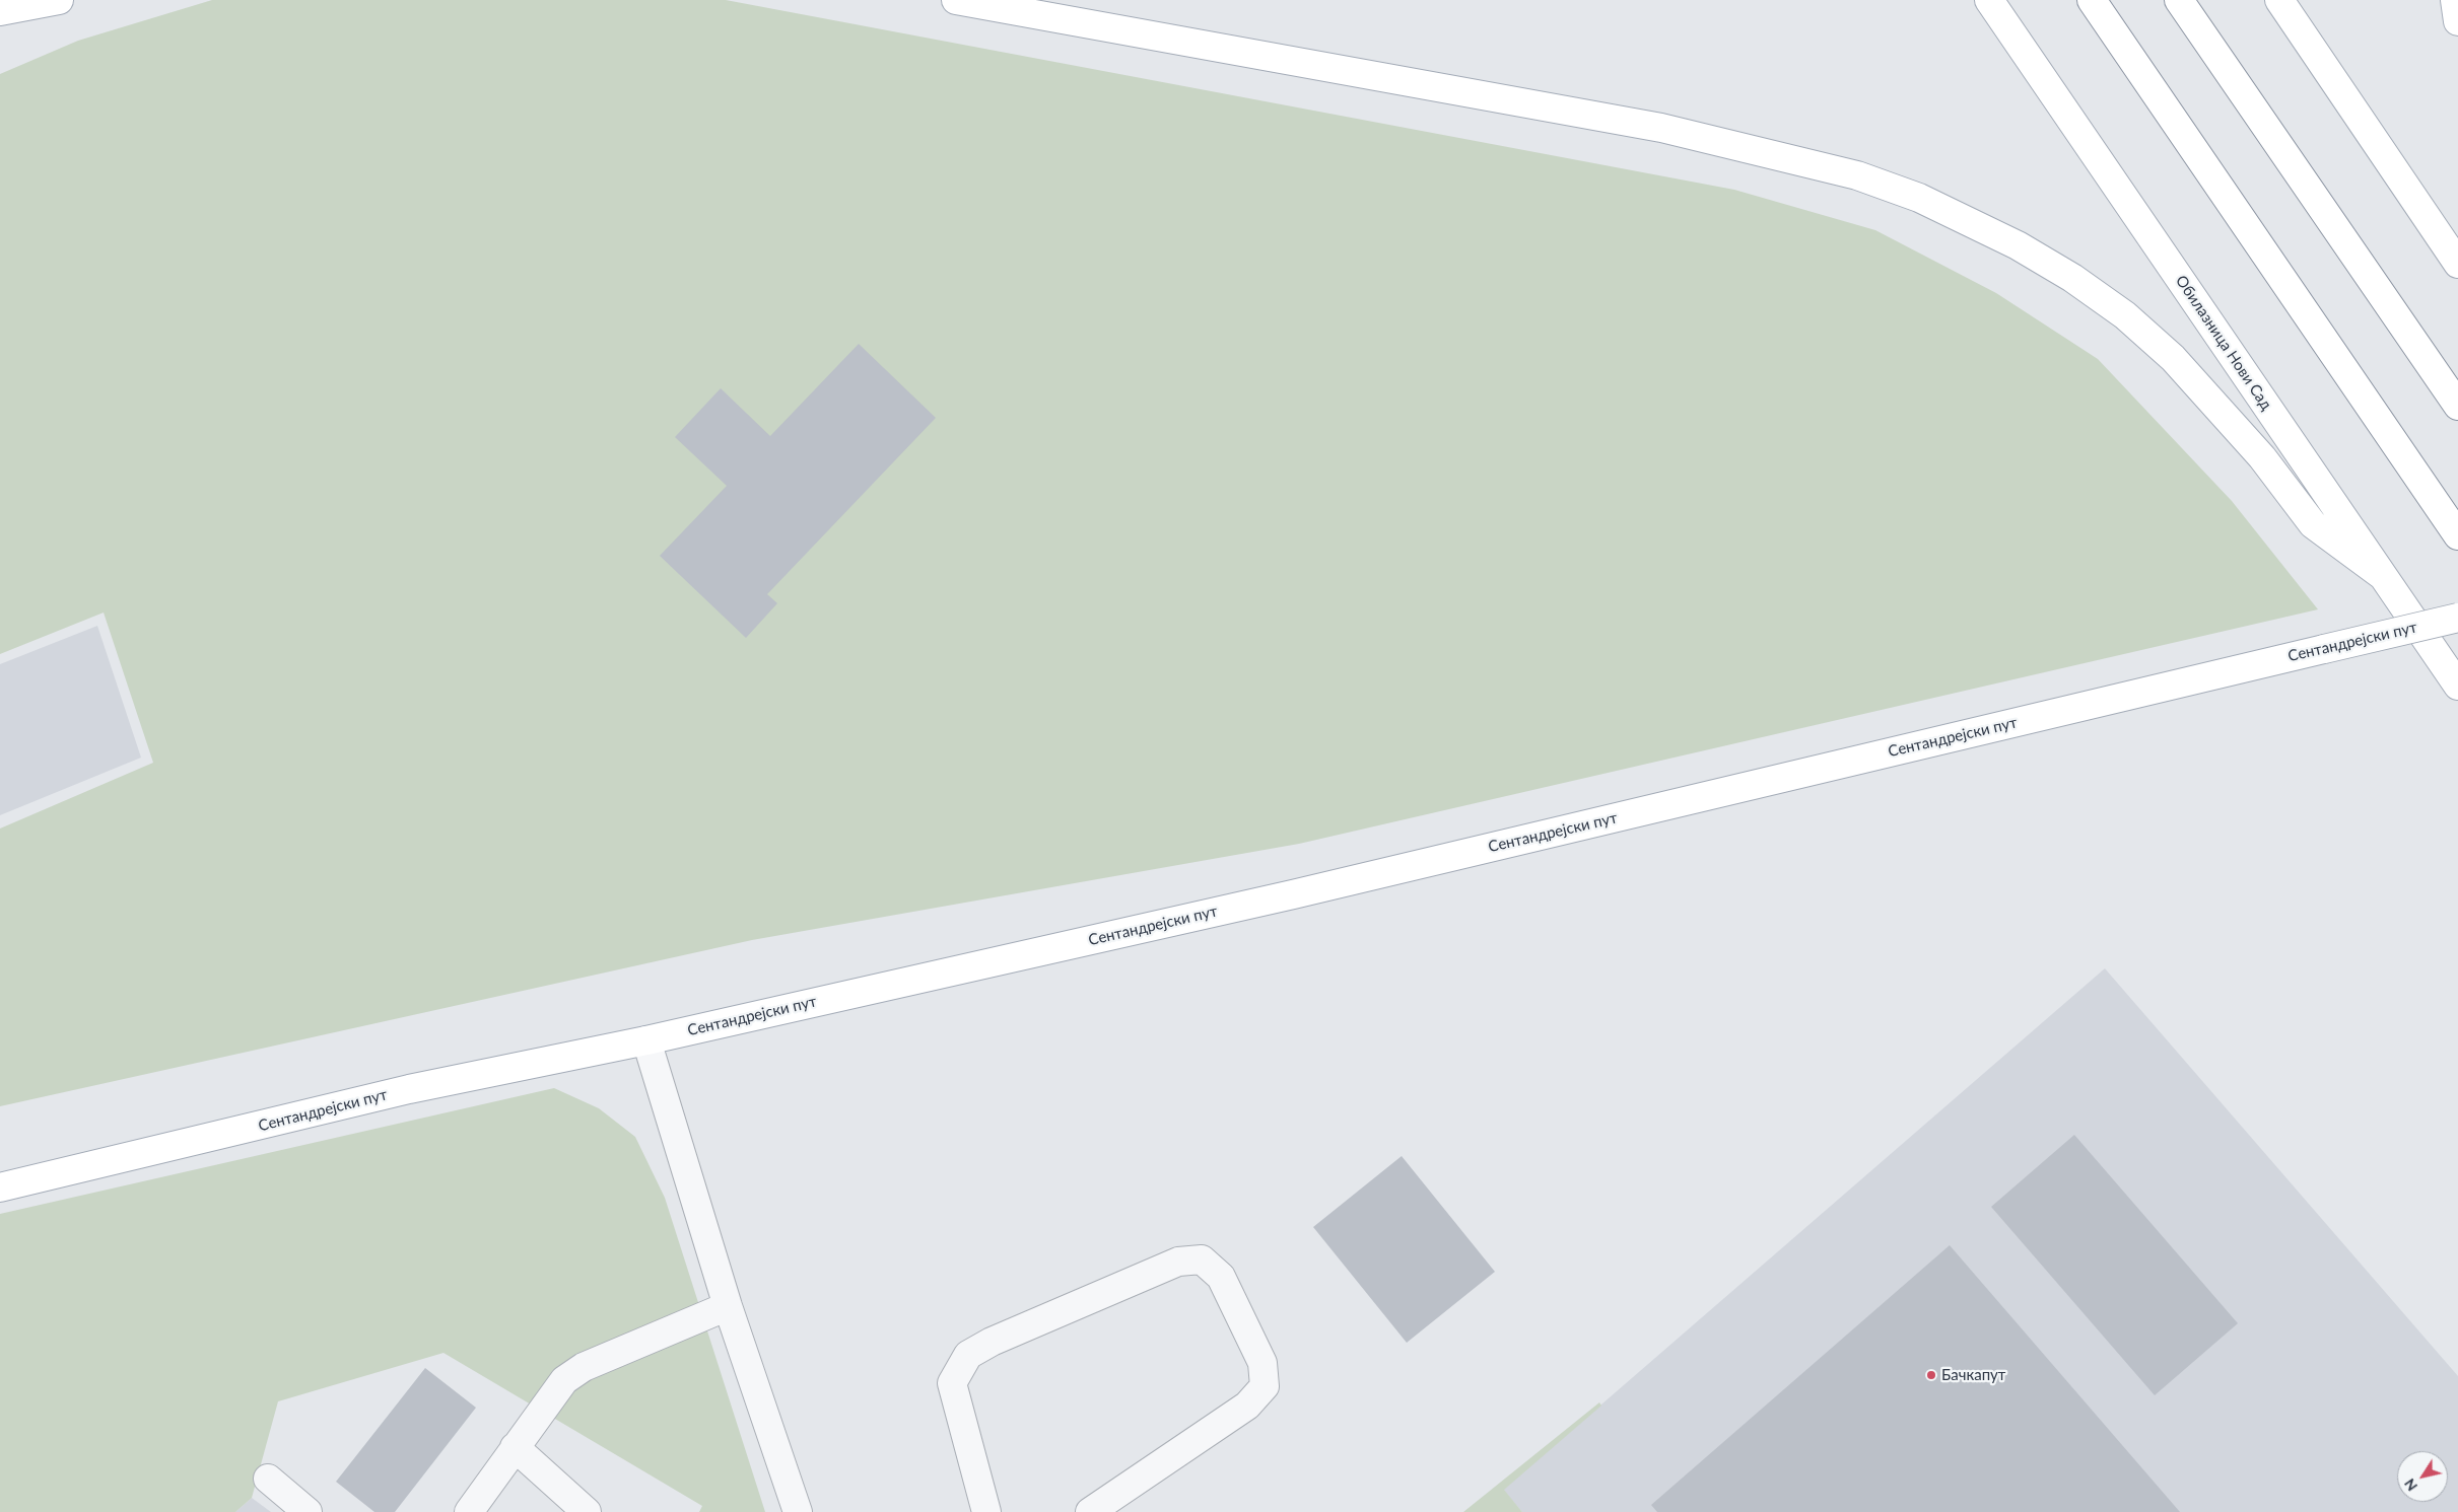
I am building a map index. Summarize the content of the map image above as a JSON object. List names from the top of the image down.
{
  "streets": {
    "main road": ["Обилазница Нови Сад", "Сентандрејски пут"]
  },
  "places": ["Бачкапут"],
  "north": "bottom left"
}
